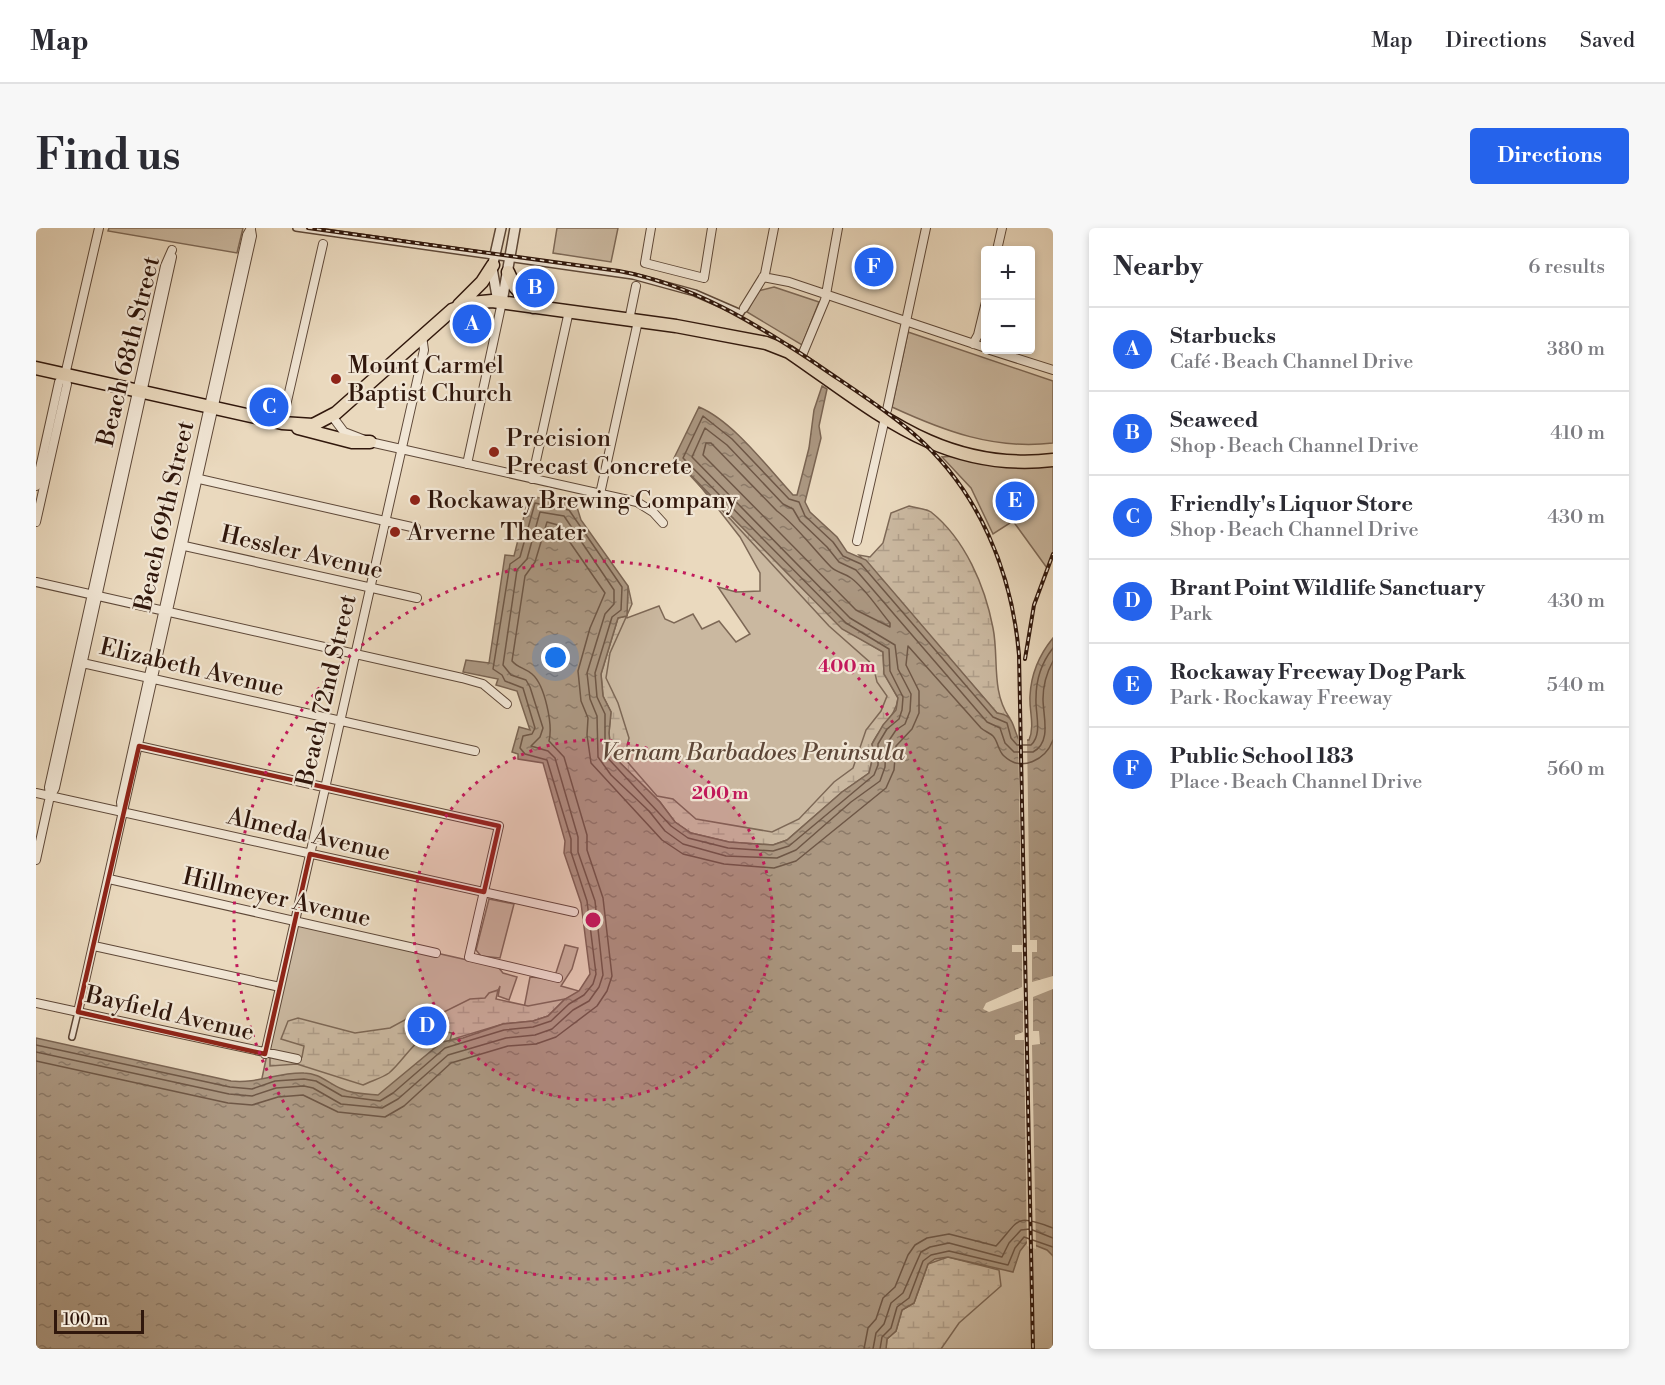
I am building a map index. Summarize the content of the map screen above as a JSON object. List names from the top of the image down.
{
  "streets": {
    "street": [
      "Beach 68th Street",
      "Beach 69th Street",
      "Hessler Avenue",
      "Elizabeth Avenue",
      "Beach 72nd Street",
      "Almeda Avenue",
      "Hillmeyer Avenue",
      "Bayfield Avenue"
    ]
  },
  "crossings": [
    ["Beach 68th Street", "Elizabeth Avenue"],
    ["Beach 68th Street", "Almeda Avenue"],
    ["Beach 69th Street", "Hessler Avenue"],
    ["Beach 69th Street", "Elizabeth Avenue"],
    ["Beach 69th Street", "Almeda Avenue"],
    ["Beach 69th Street", "Hillmeyer Avenue"],
    ["Beach 69th Street", "Bayfield Avenue"],
    ["Hessler Avenue", "Beach 72nd Street"],
    ["Elizabeth Avenue", "Beach 72nd Street"],
    ["Beach 72nd Street", "Almeda Avenue"],
    ["Beach 72nd Street", "Hillmeyer Avenue"],
    ["Beach 72nd Street", "Bayfield Avenue"]
  ],
  "parks": ["Vernam Barbadoes Peninsula"],
  "places": [
    "Mount Carmel Baptist Church",
    "Precision Precast Concrete",
    "Rockaway Brewing Company",
    "Arverne Theater"
  ],
  "scale_bar": "100 m",
  "page": {
    "header": "Map",
    "nav": ["Map", "Directions", "Saved"],
    "buttons": "Directions",
    "title": "Find us",
    "heading": ["Nearby", "6 results"],
    "pins": [
      "F",
      "B",
      "A",
      "C",
      "E",
      "D"
    ],
    "map_buttons": ["+", "−"],
    "list": [
      {
        "mark": "A",
        "name": "Starbucks",
        "note": "Café · Beach Channel Drive",
        "value": "380 m"
      },
      {
        "mark": "B",
        "name": "Seaweed",
        "note": "Shop · Beach Channel Drive",
        "value": "410 m"
      },
      {
        "mark": "C",
        "name": "Friendly's Liquor Store",
        "note": "Shop · Beach Channel Drive",
        "value": "430 m"
      },
      {
        "mark": "D",
        "name": "Brant Point Wildlife Sanctuary",
        "note": "Park",
        "value": "430 m"
      },
      {
        "mark": "E",
        "name": "Rockaway Freeway Dog Park",
        "note": "Park · Rockaway Freeway",
        "value": "540 m"
      },
      {
        "mark": "F",
        "name": "Public School 183",
        "note": "Place · Beach Channel Drive",
        "value": "560 m"
      }
    ],
    "scale": "100 m"
  },
  "rings": ["400 m", "200 m"]
}
